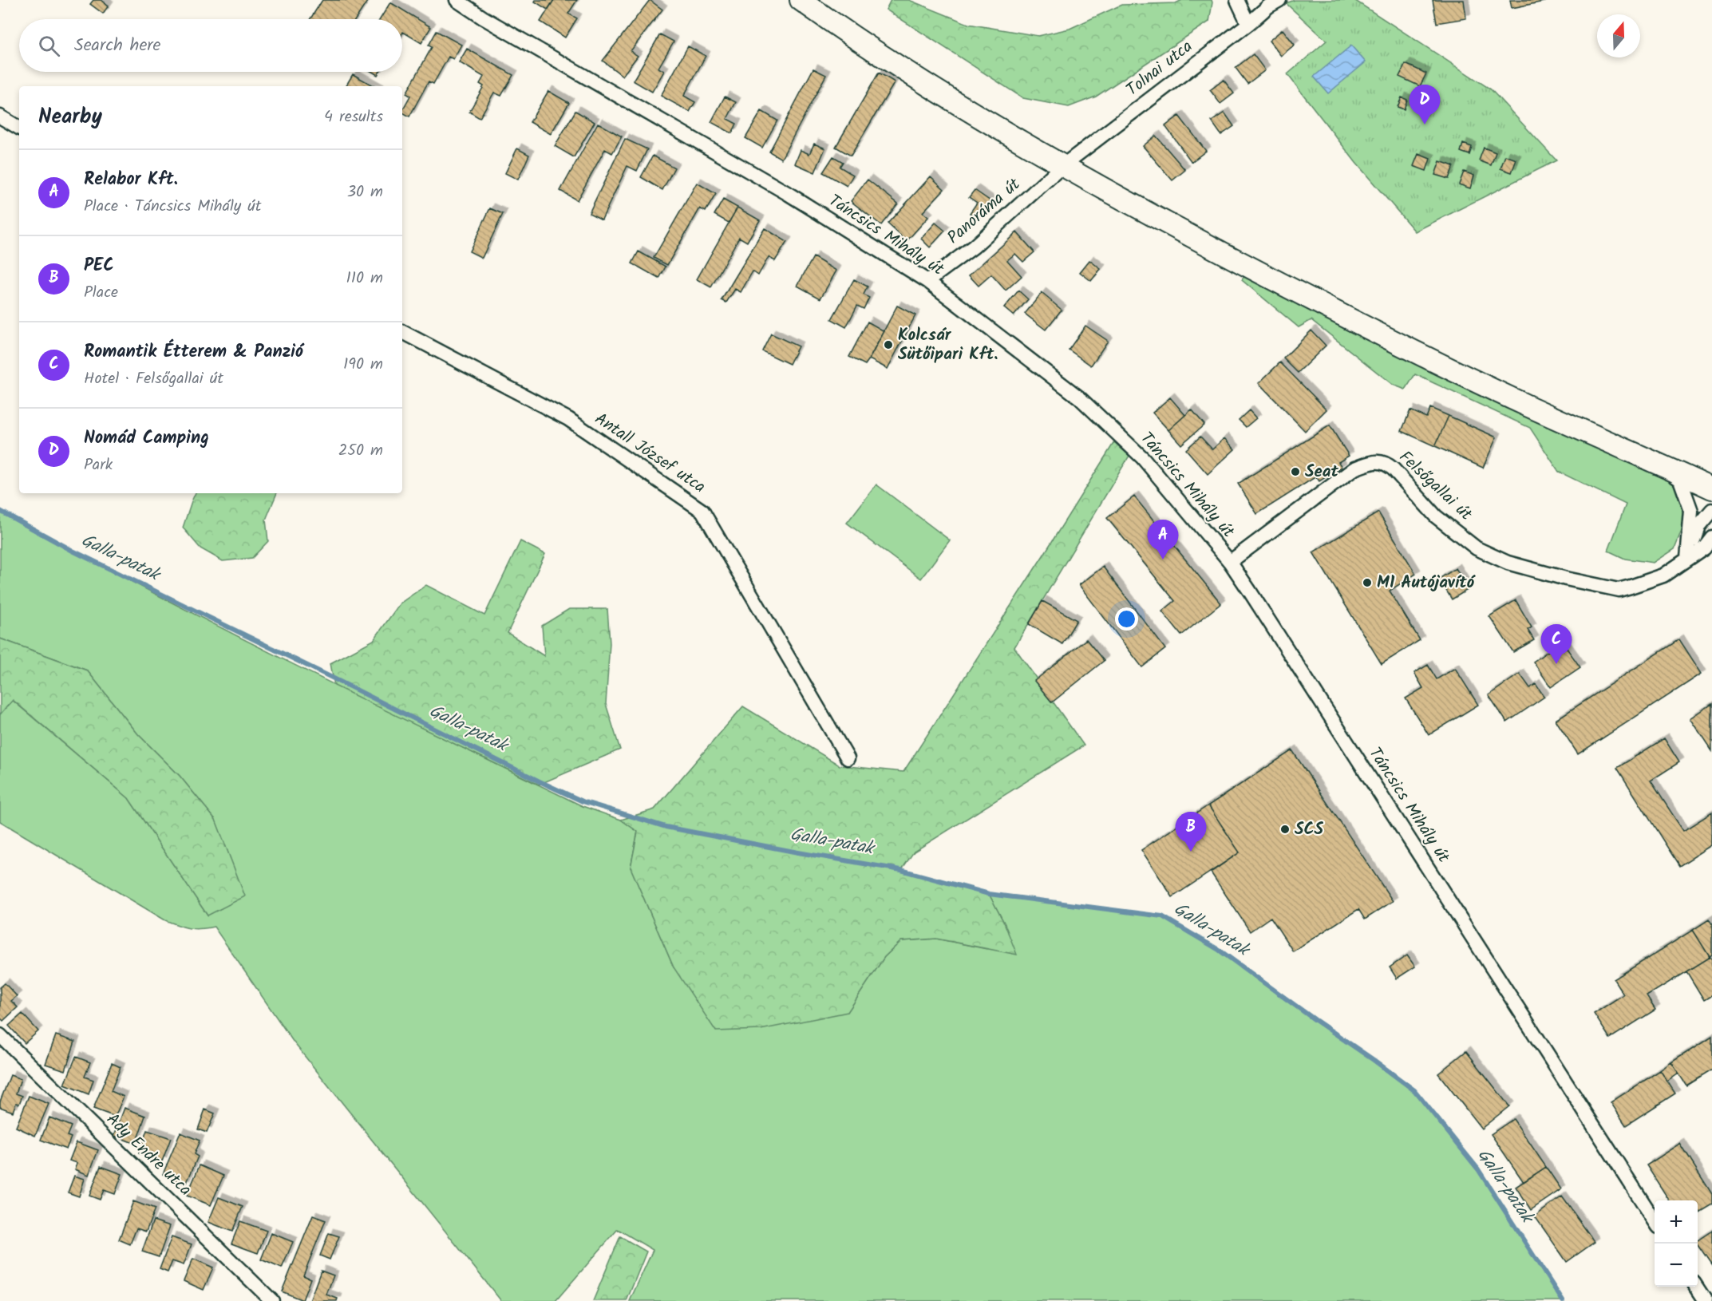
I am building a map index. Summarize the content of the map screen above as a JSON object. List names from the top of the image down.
{
  "streets": {
    "street": [
      "Tolnai utca",
      "Panoráma út",
      "Táncsics Mihály út",
      "Antall József utca",
      "Felsőgallai út",
      "Ady Endre utca"
    ]
  },
  "crossings": [
    ["Tolnai utca", "Panoráma út"],
    ["Panoráma út", "Táncsics Mihály út"],
    ["Táncsics Mihály út", "Felsőgallai út"]
  ],
  "water": ["Galla-patak"],
  "places": [
    "Kolcsár Sütőipari Kft.",
    "Seat",
    "M1 Autójavító",
    "SCS"
  ],
  "north": "top",
  "page": {
    "search": "Search here",
    "pins": [
      "D",
      "A",
      "C",
      "B"
    ],
    "heading": ["Nearby", "4 results"],
    "list": [
      {
        "mark": "A",
        "name": "Relabor Kft.",
        "note": "Place · Táncsics Mihály út",
        "value": "30 m"
      },
      {
        "mark": "B",
        "name": "PEC",
        "note": "Place",
        "value": "110 m"
      },
      {
        "mark": "C",
        "name": "Romantik Étterem & Panzió",
        "note": "Hotel · Felsőgallai út",
        "value": "190 m"
      },
      {
        "mark": "D",
        "name": "Nomád Camping",
        "note": "Park",
        "value": "250 m"
      }
    ],
    "map_buttons": ["+", "−"]
  }
}
